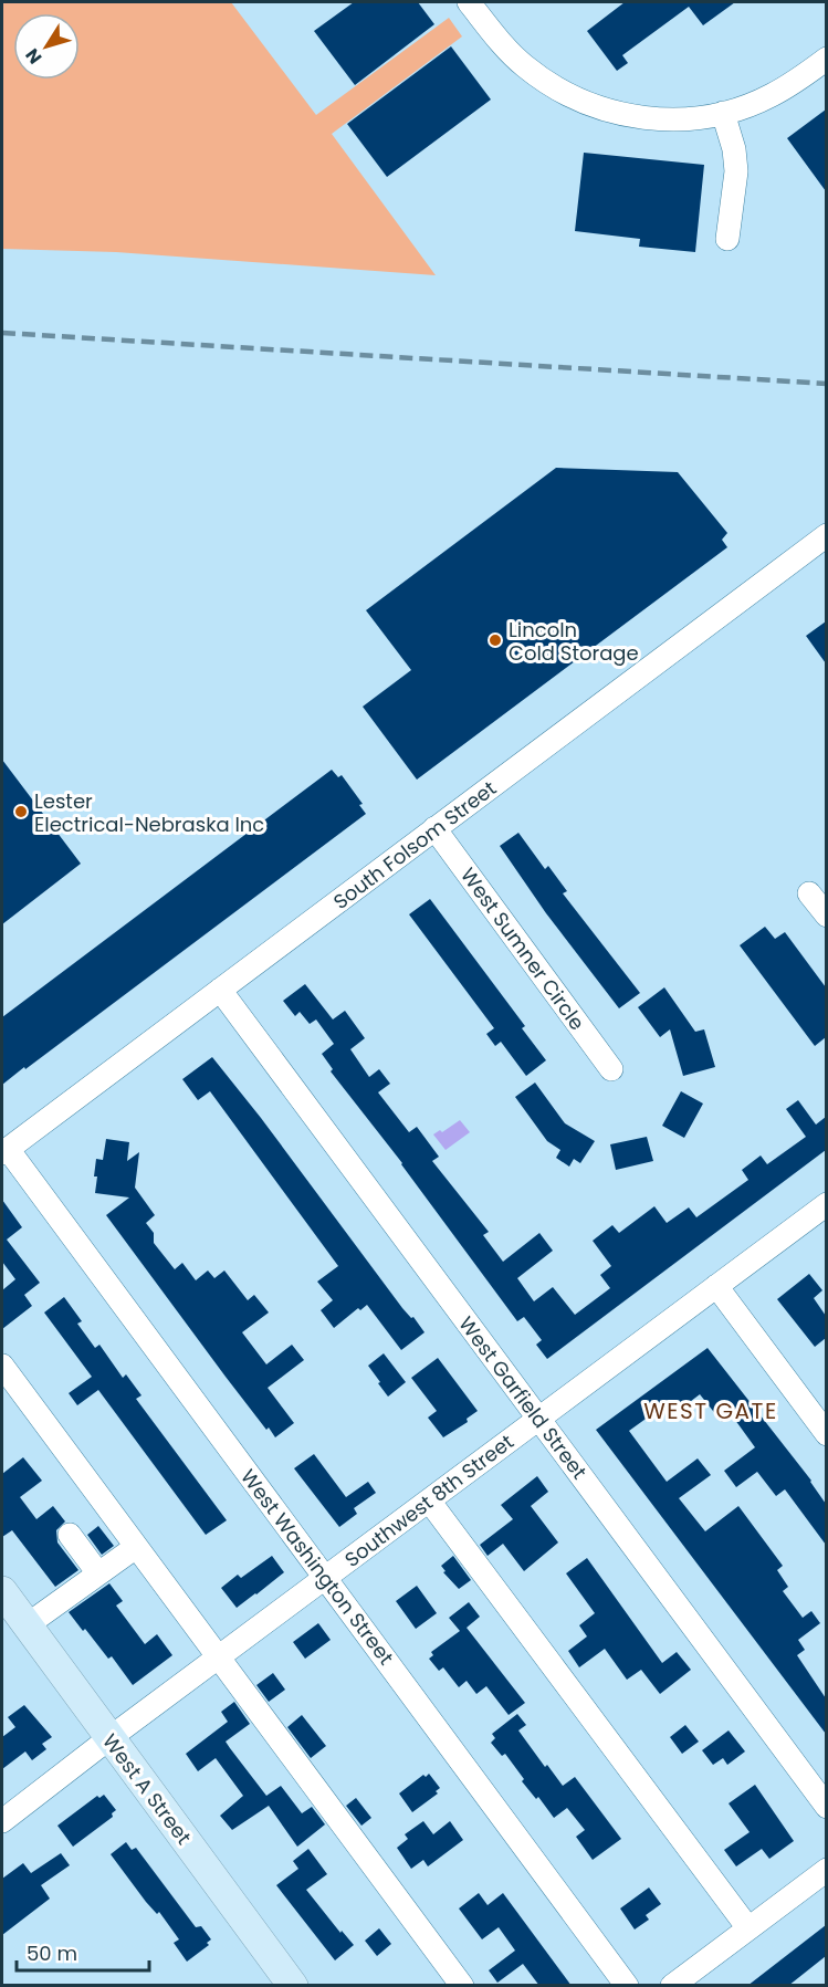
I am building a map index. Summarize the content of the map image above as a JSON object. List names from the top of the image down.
{
  "streets": {
    "main road": ["West A Street"],
    "street": [
      "South Folsom Street",
      "West Sumner Circle",
      "West Garfield Street",
      "Southwest 8th Street",
      "West Washington Street"
    ]
  },
  "crossings": [
    ["South Folsom Street", "West Sumner Circle"],
    ["South Folsom Street", "West Garfield Street"],
    ["South Folsom Street", "West Washington Street"],
    ["West Garfield Street", "Southwest 8th Street"],
    ["Southwest 8th Street", "West Washington Street"],
    ["Southwest 8th Street", "West A Street"]
  ],
  "districts": ["WEST GATE"],
  "places": ["Lincoln Cold Storage", "Lester Electrical-Nebraska Inc"],
  "scale_bar": "50 m",
  "north": "bottom left"
}
